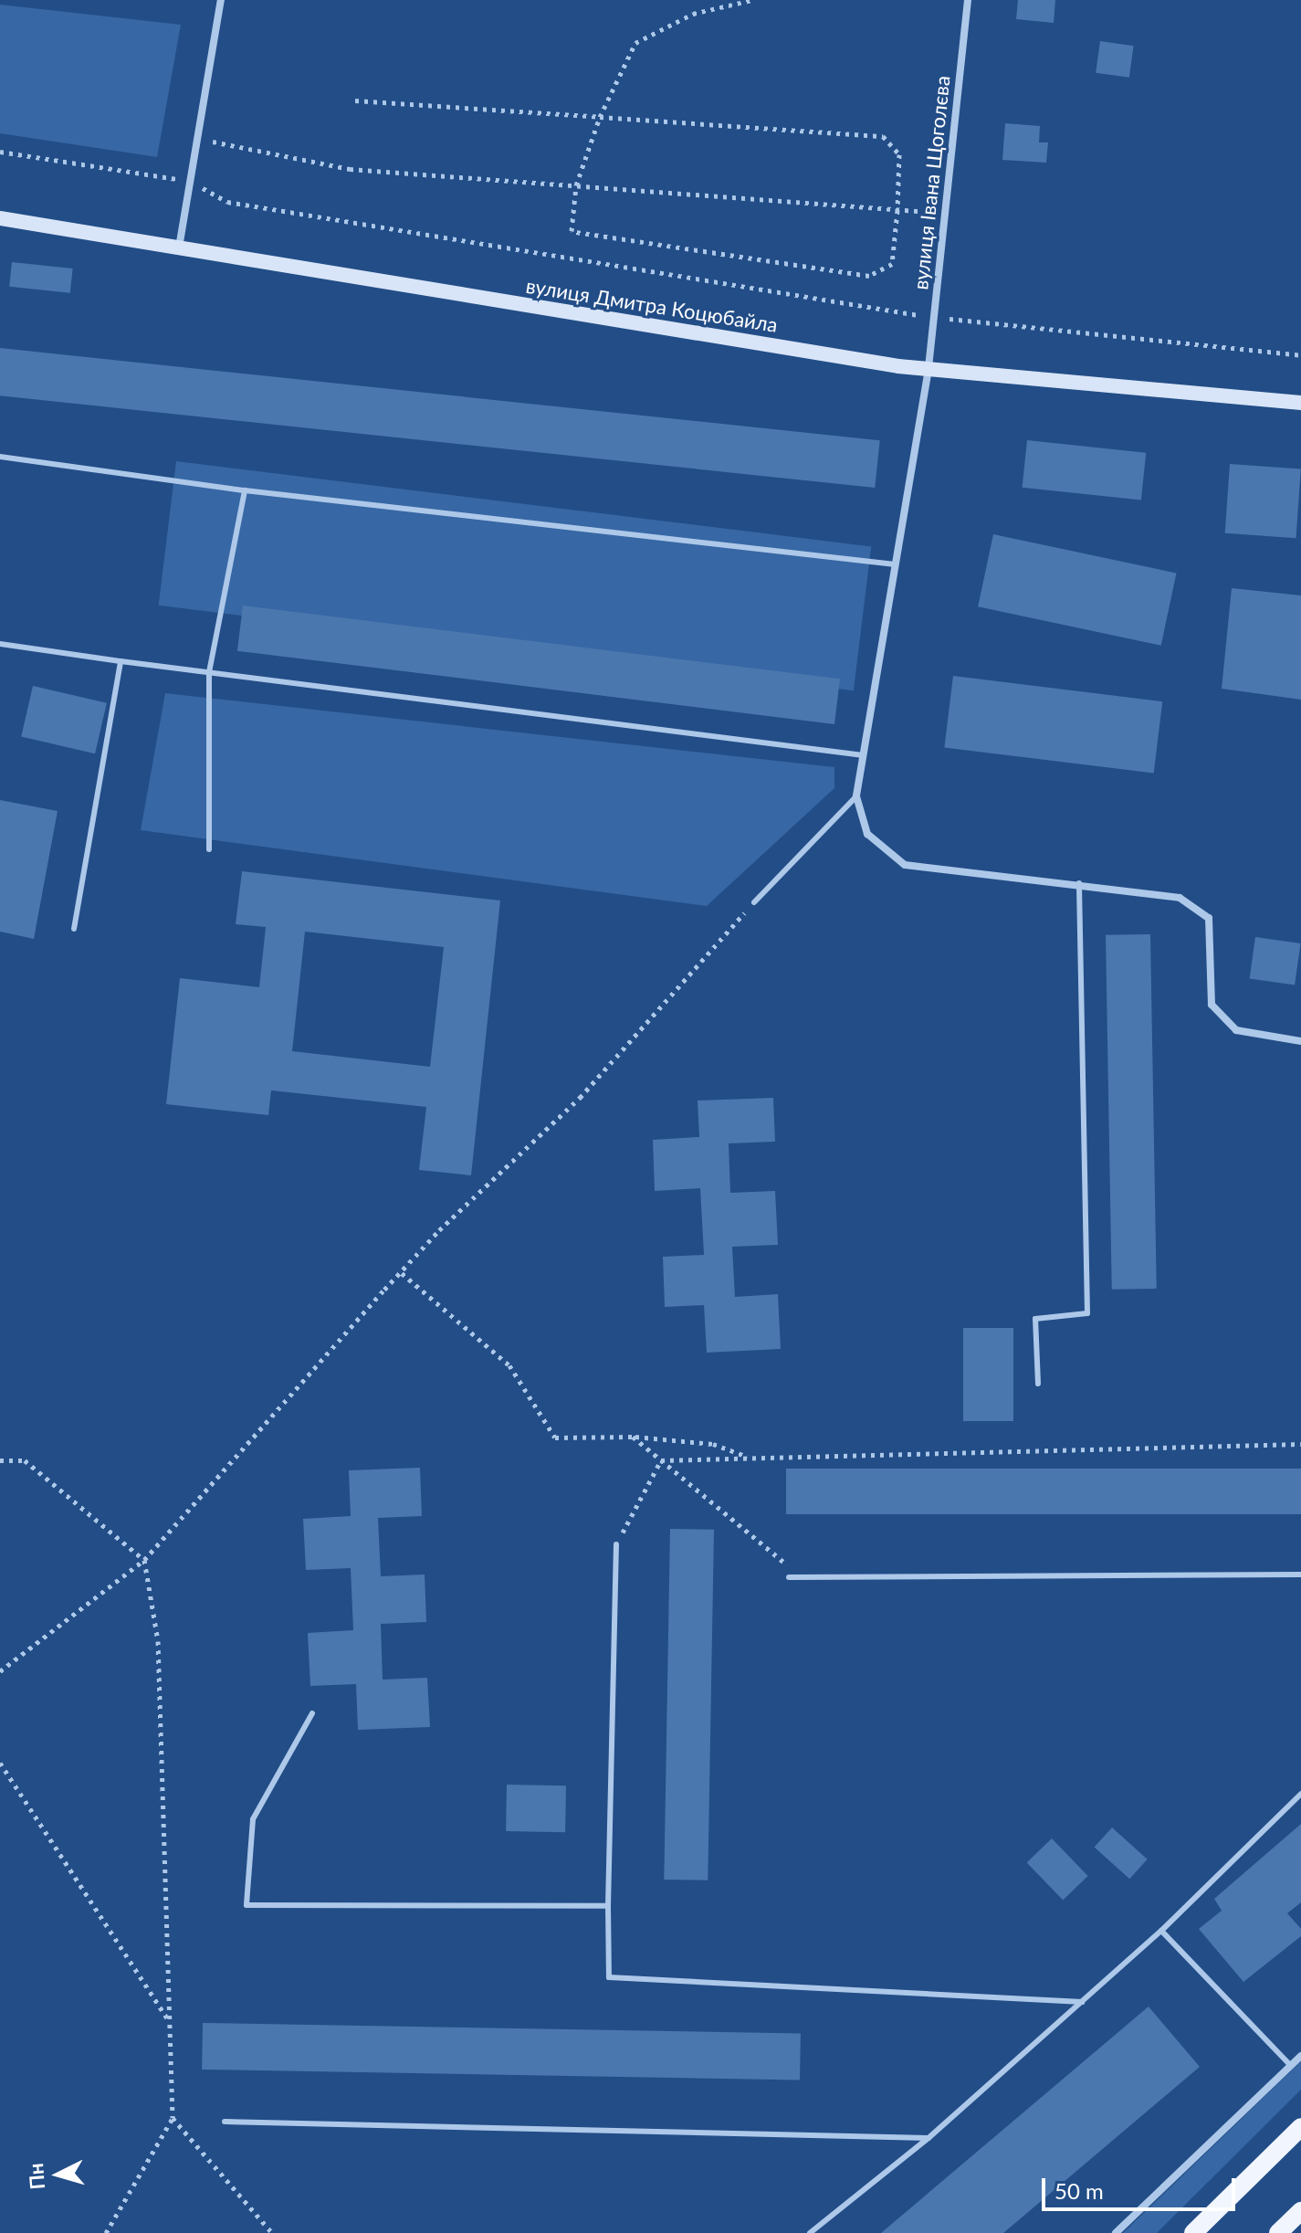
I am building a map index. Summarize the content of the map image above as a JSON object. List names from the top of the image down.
{
  "streets": {
    "main road": ["вулиця Дмитра Коцюбайла"],
    "street": ["вулиця Івана Щоголєва"]
  },
  "crossings": [
    ["вулиця Івана Щоголєва", "вулиця Дмитра Коцюбайла"]
  ],
  "scale_bar": "50 m",
  "north": "left"
}
